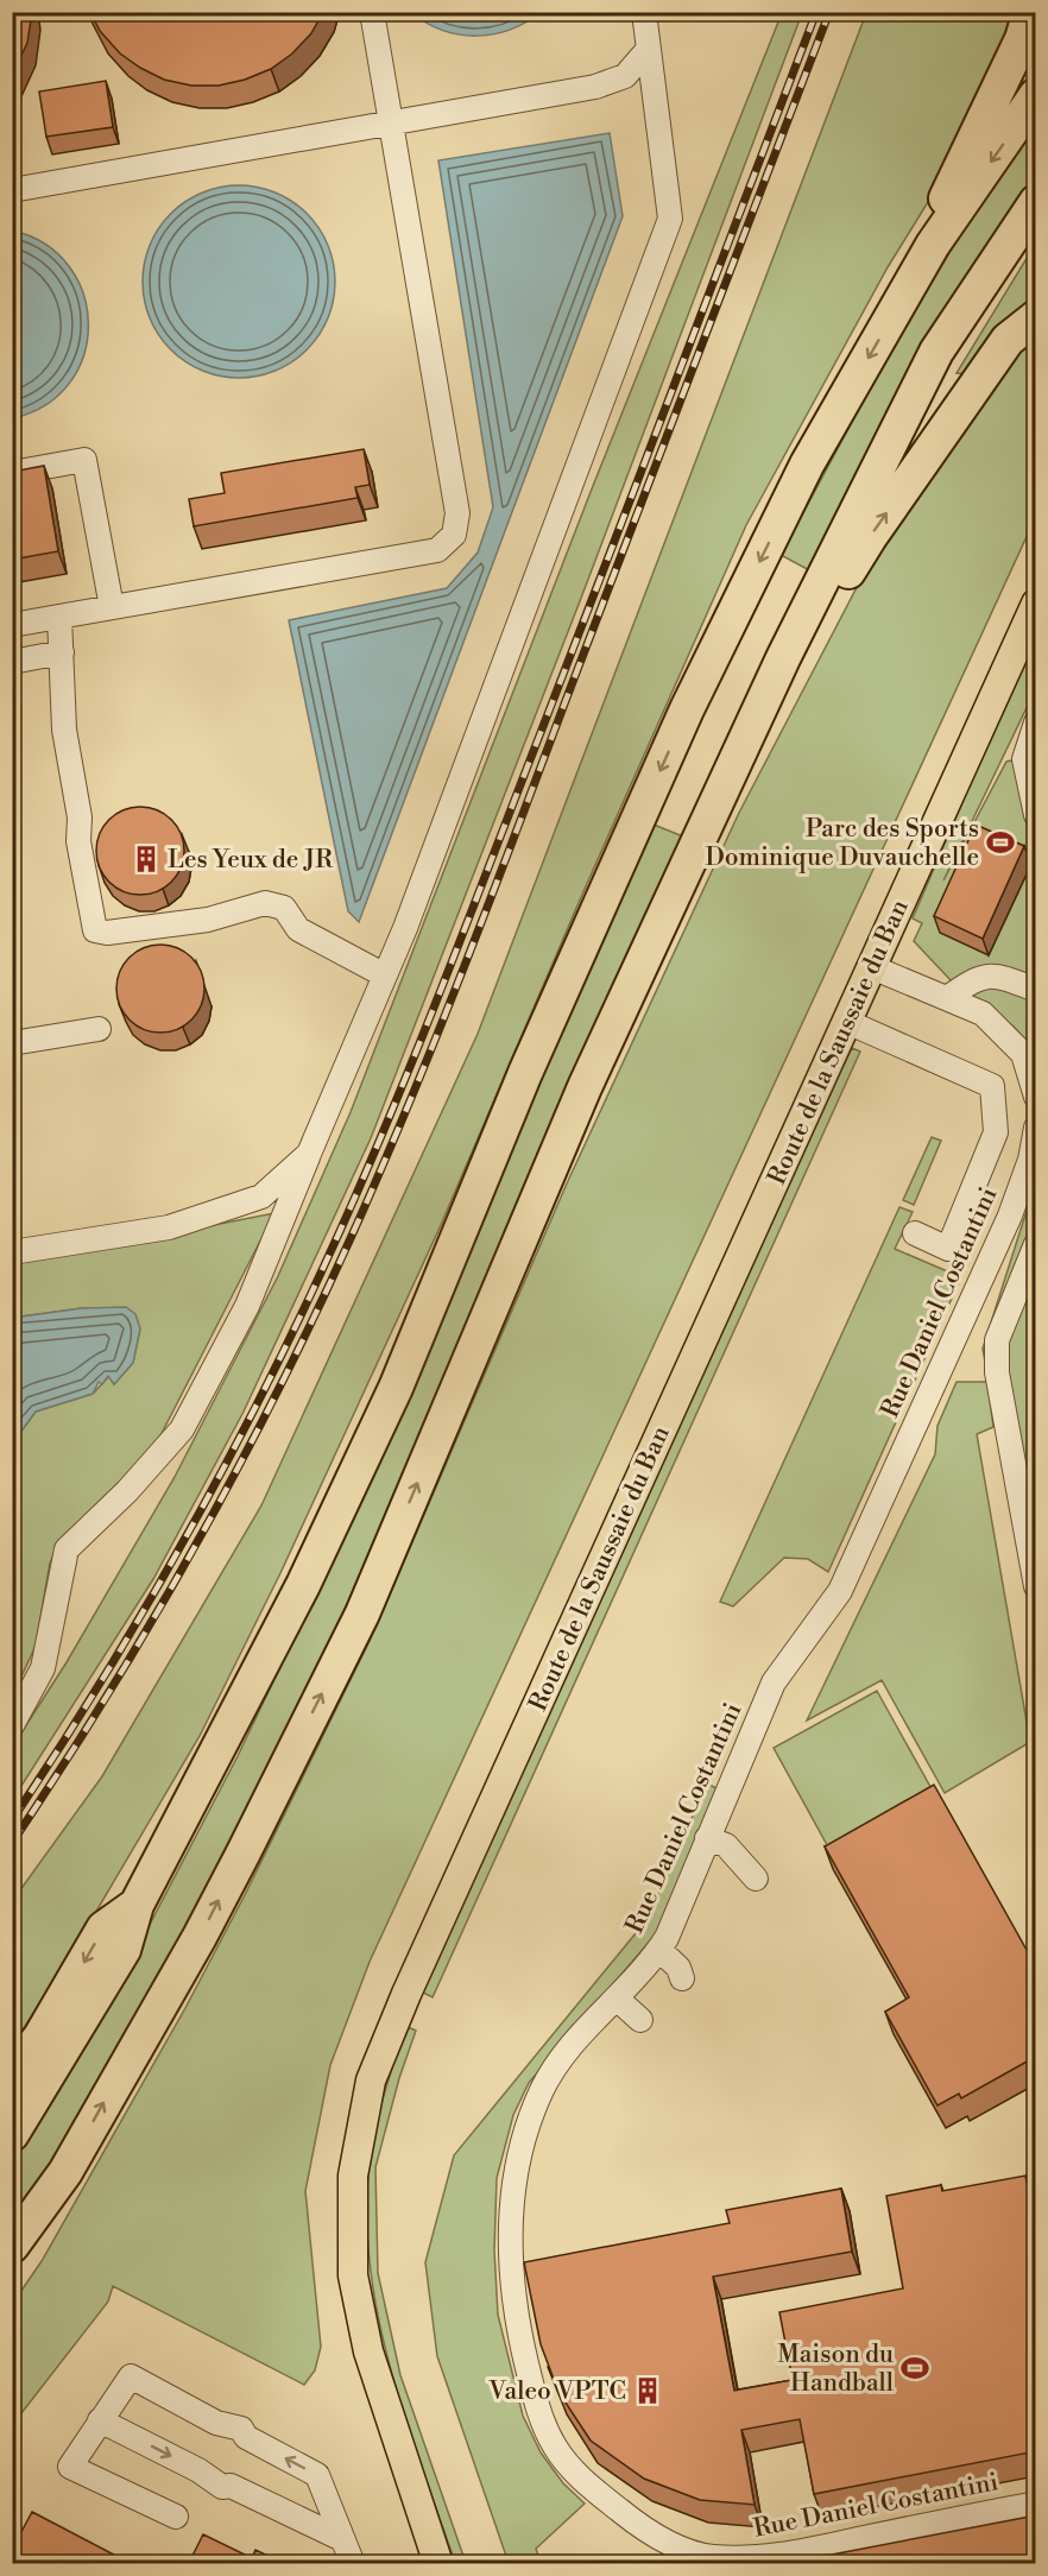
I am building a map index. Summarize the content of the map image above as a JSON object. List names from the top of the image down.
{
  "streets": {
    "main road": ["Route de la Saussaie du Ban"],
    "street": ["Rue Daniel Costantini"]
  },
  "places": {
    "sports": ["Parc des Sports Dominique Duvauchelle", "Maison du Handball"],
    "building": ["Les Yeux de JR", "Valeo VPTC"]
  }
}
